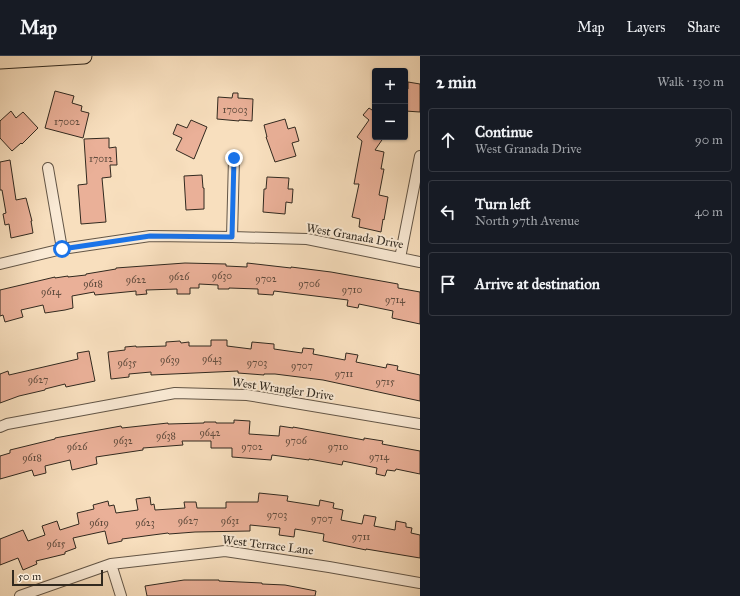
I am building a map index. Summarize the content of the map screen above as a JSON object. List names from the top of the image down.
{
  "streets": {
    "street": ["West Granada Drive", "West Wrangler Drive", "West Terrace Lane"]
  },
  "house_numbers": [
    "17003",
    "17002",
    "17012",
    "9630",
    "9626",
    "9702",
    "9622",
    "9618",
    "9706",
    "9710",
    "9614",
    "9714",
    "9643",
    "9639",
    "9635",
    "9703",
    "9707",
    "9711",
    "9627",
    "9715",
    "9642",
    "9638",
    "9632",
    "9706",
    "9626",
    "9702",
    "9710",
    "9714",
    "9618",
    "9703",
    "9707",
    "9627",
    "9631",
    "9619",
    "9623",
    "9711",
    "9615"
  ],
  "scale_bar": "50 m",
  "page": {
    "header": "Map",
    "nav": ["Map", "Layers", "Share"],
    "heading": ["2 min", "Walk · 130 m"],
    "map_buttons": ["+", "−"],
    "list": [
      ["Continue", "West Granada Drive", "90 m"],
      ["Turn left", "North 97th Avenue", "40 m"],
      "Arrive at destination"
    ],
    "scale": "50 m"
  }
}
